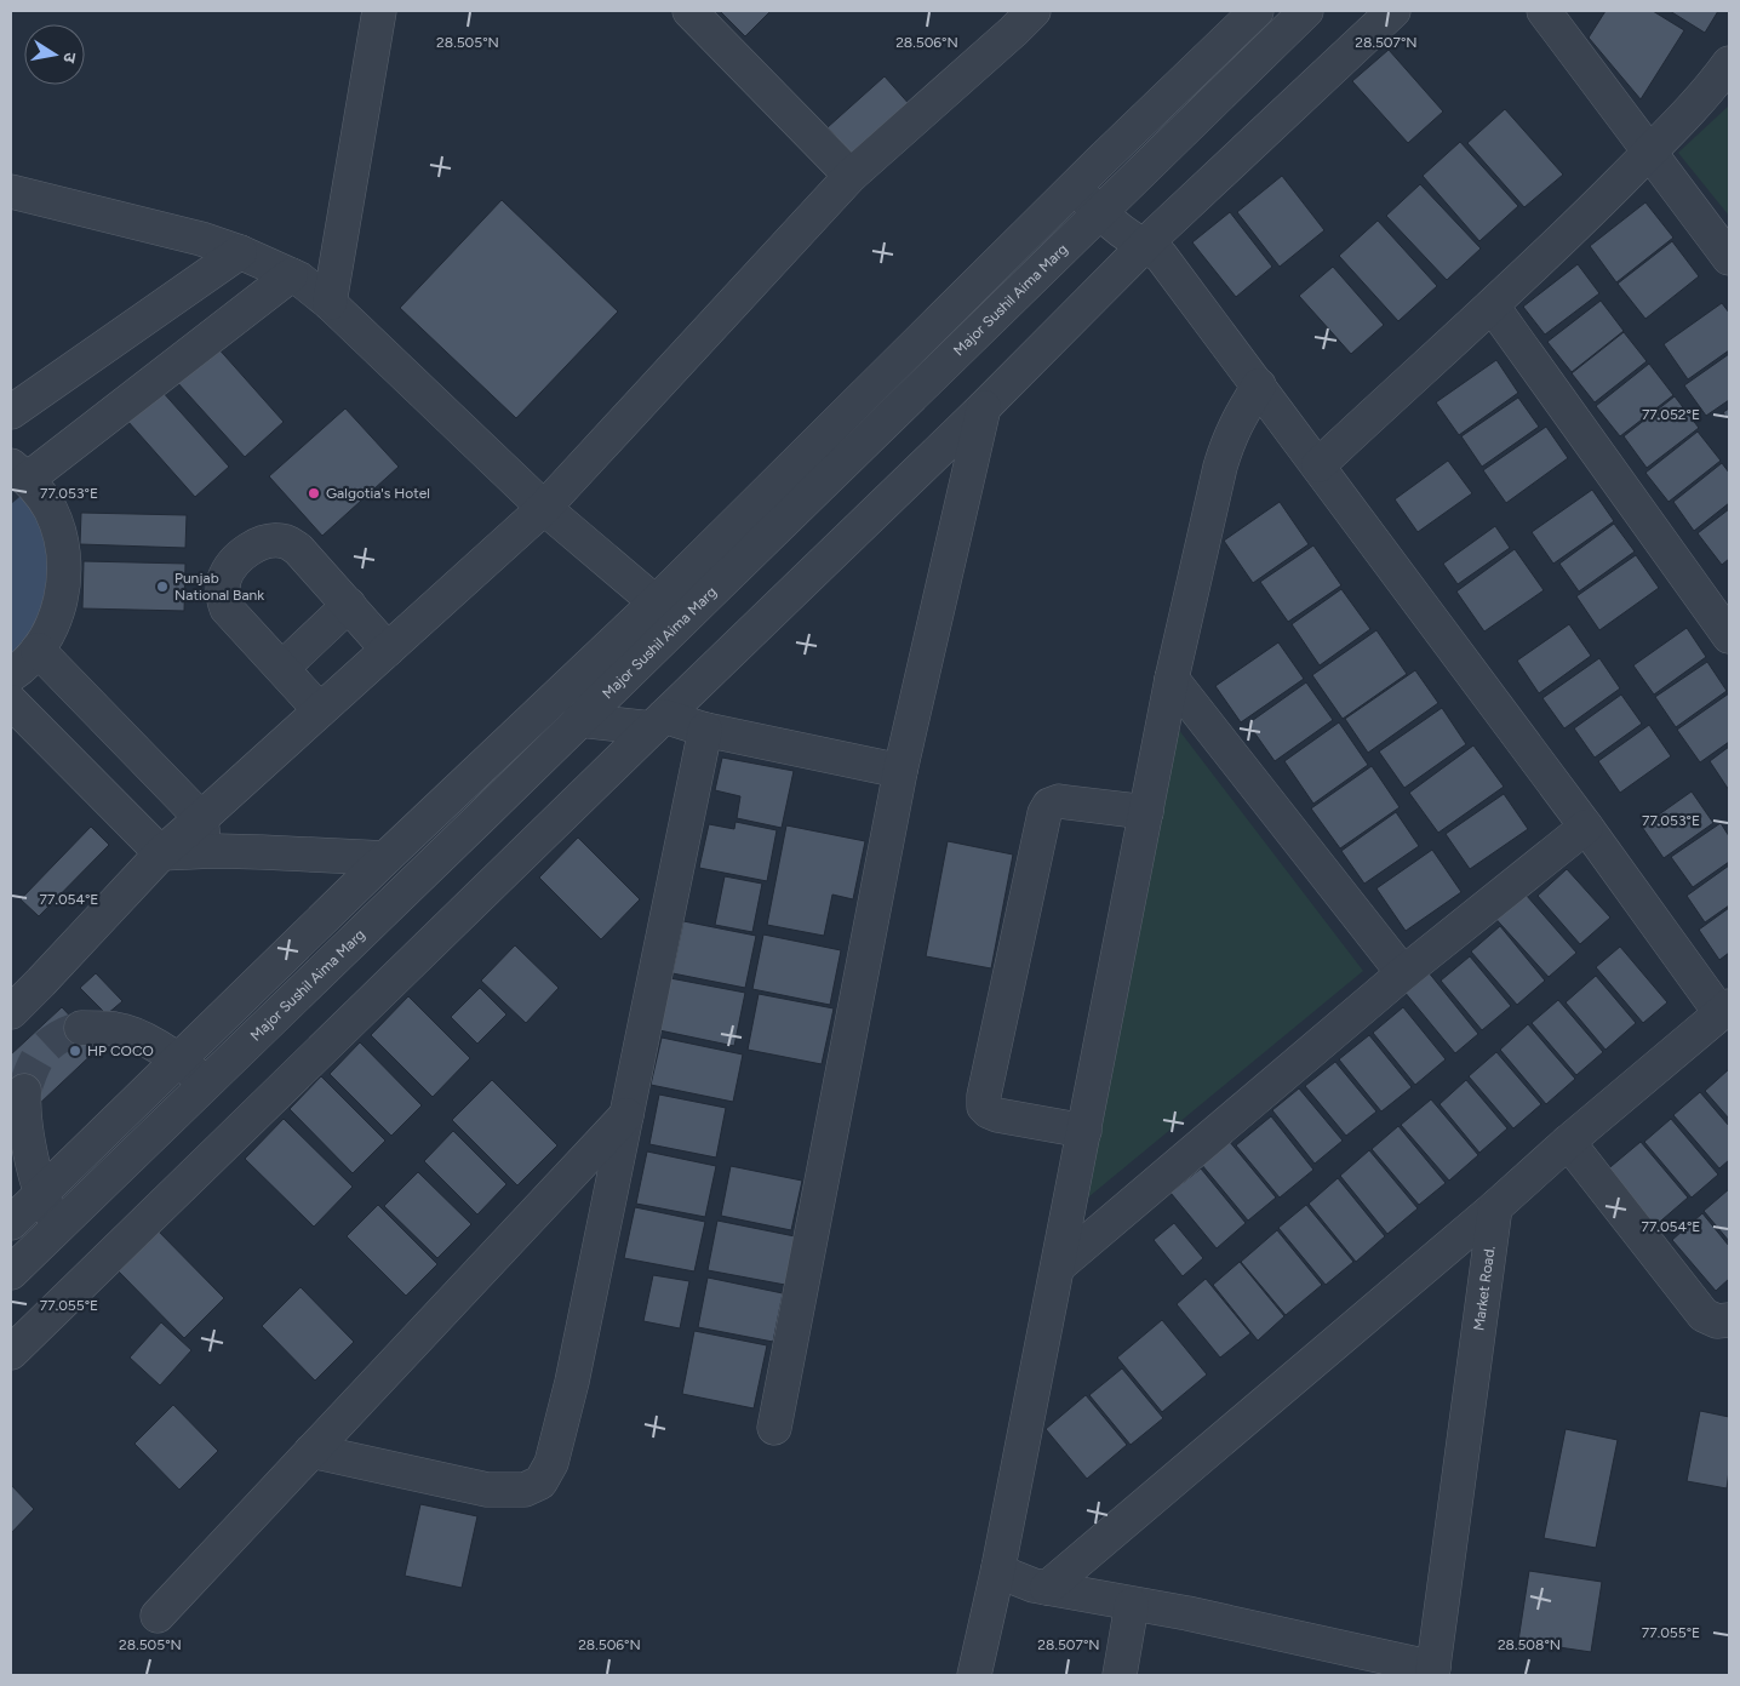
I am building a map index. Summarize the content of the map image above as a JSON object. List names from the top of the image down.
{
  "streets": {
    "street": ["Major Sushil Aima Marg", "Market Road."]
  },
  "places": ["Galgotia's Hotel", "Punjab National Bank", "HP COCO"],
  "north": "right",
  "coordinates": [
    "28.505°N",
    "28.506°N",
    "28.507°N",
    "77.052°E",
    "77.053°E",
    "77.054°E",
    "77.055°E",
    "28.508°N"
  ]
}
